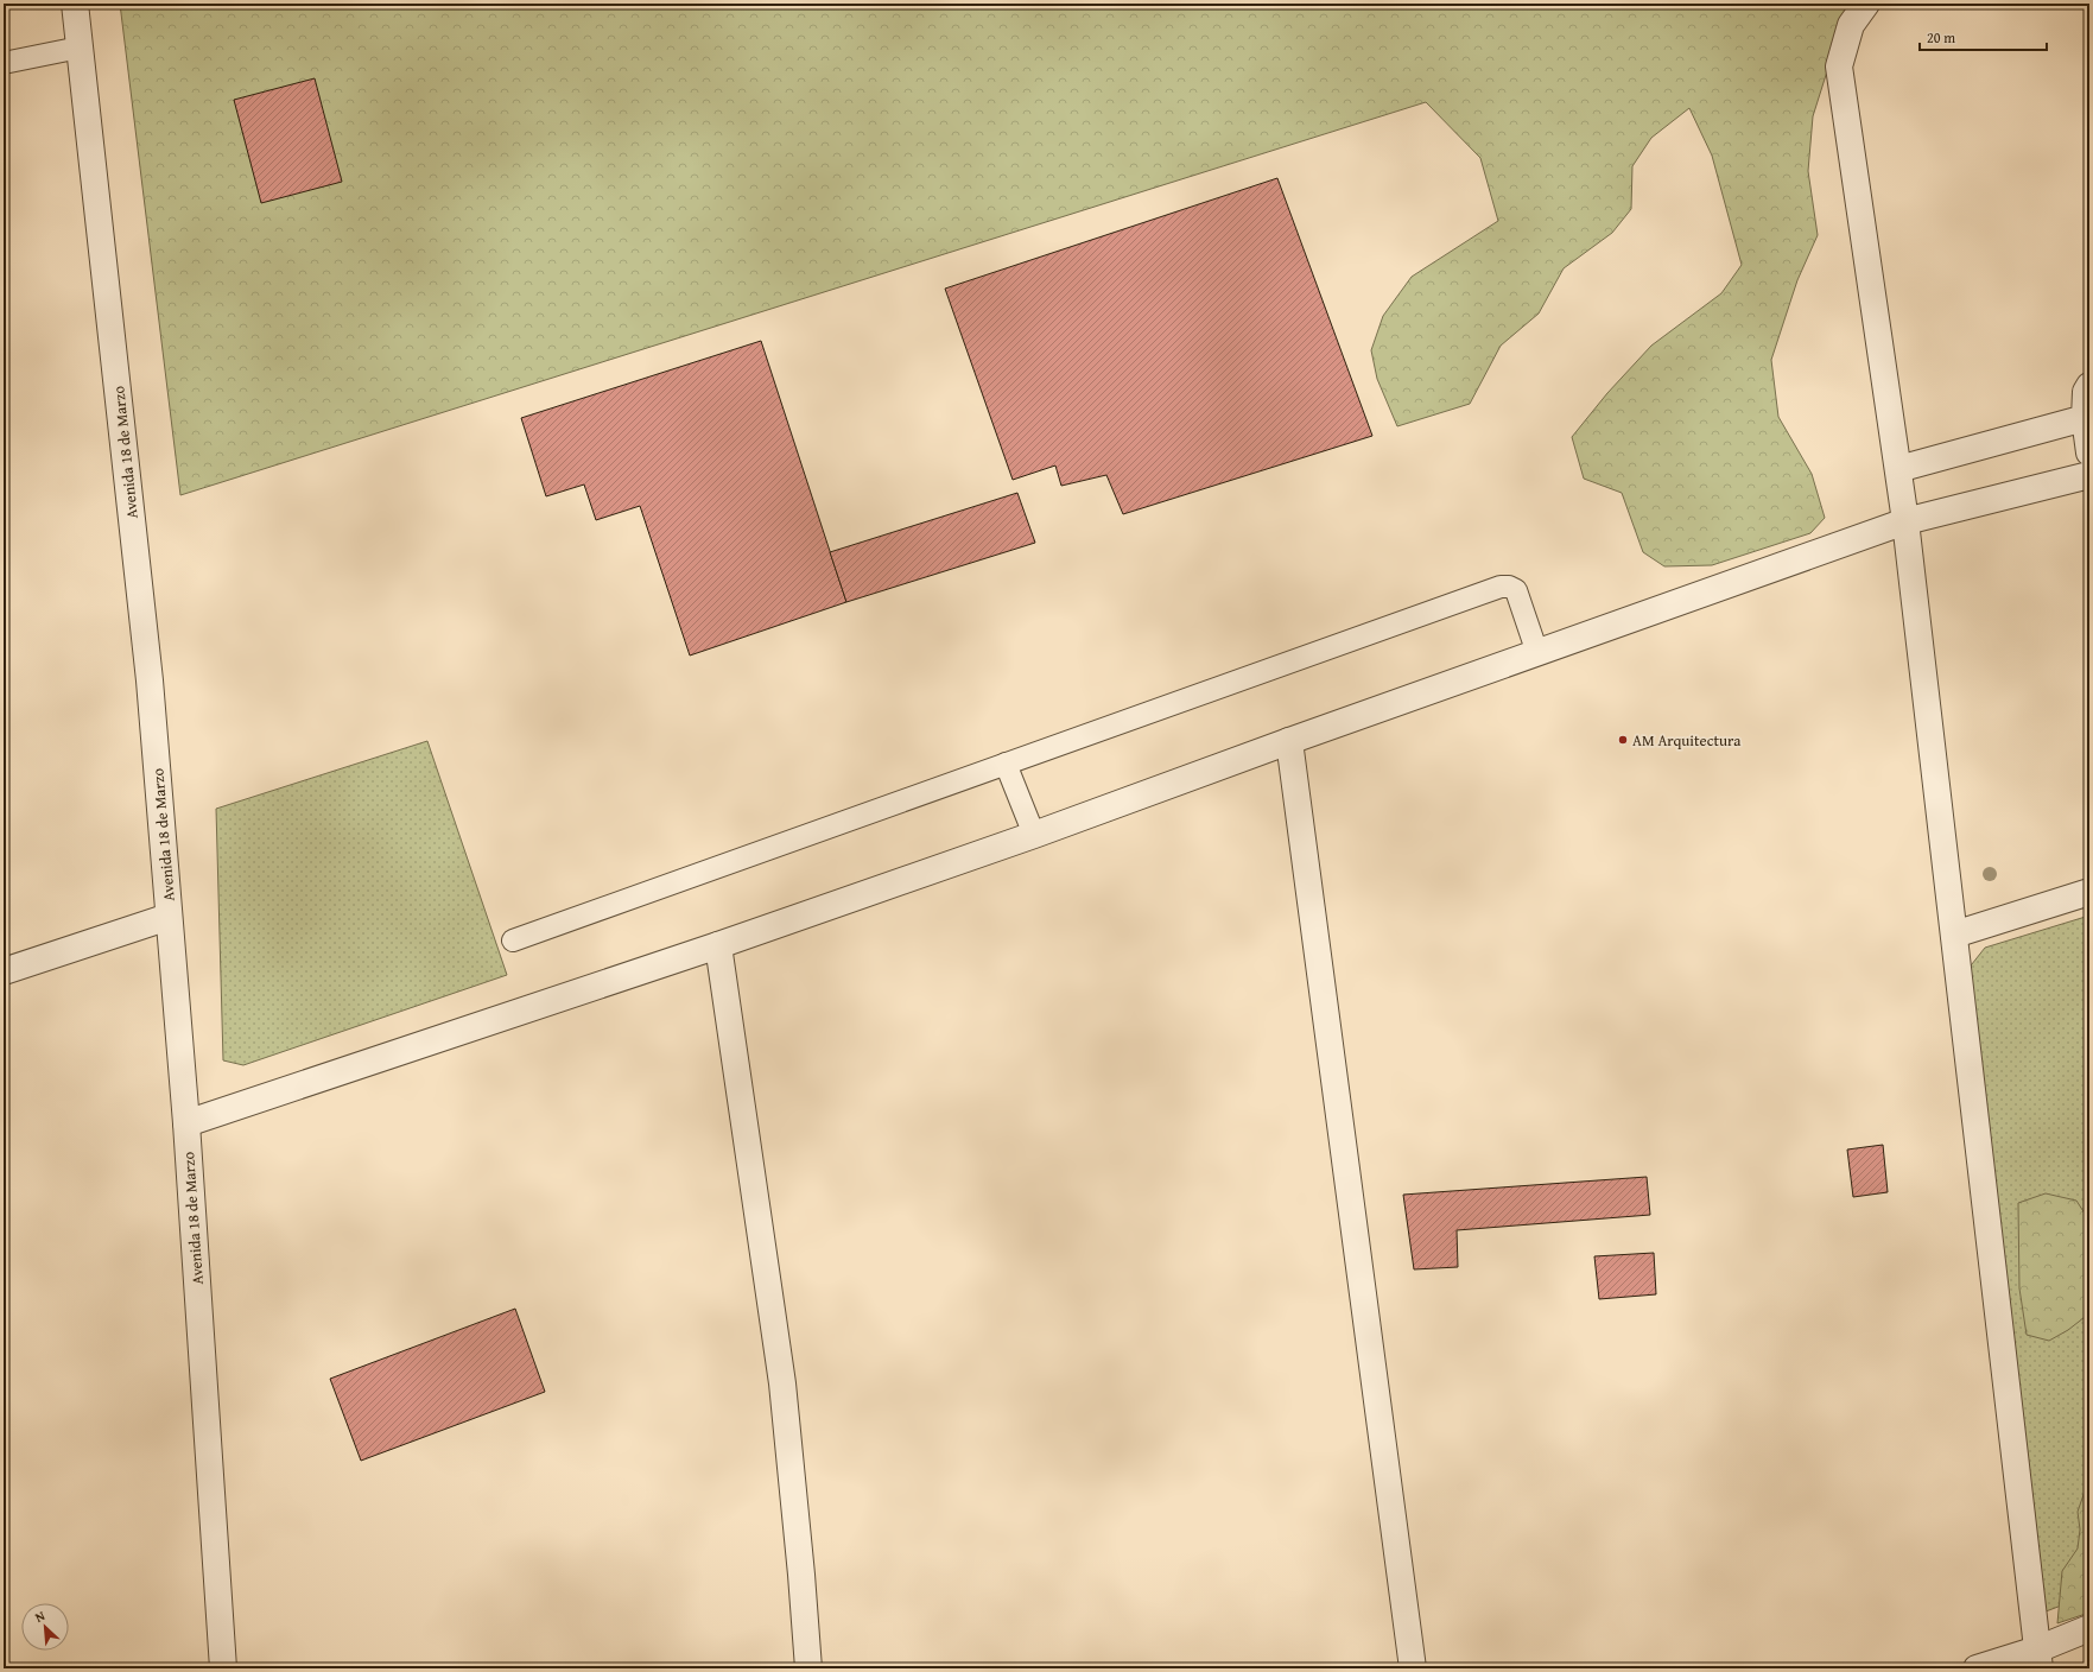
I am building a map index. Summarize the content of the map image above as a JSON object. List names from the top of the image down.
{
  "streets": {
    "street": ["Avenida 18 de Marzo"]
  },
  "places": ["AM Arquitectura"],
  "scale_bar": "20 m",
  "north": "top left"
}
